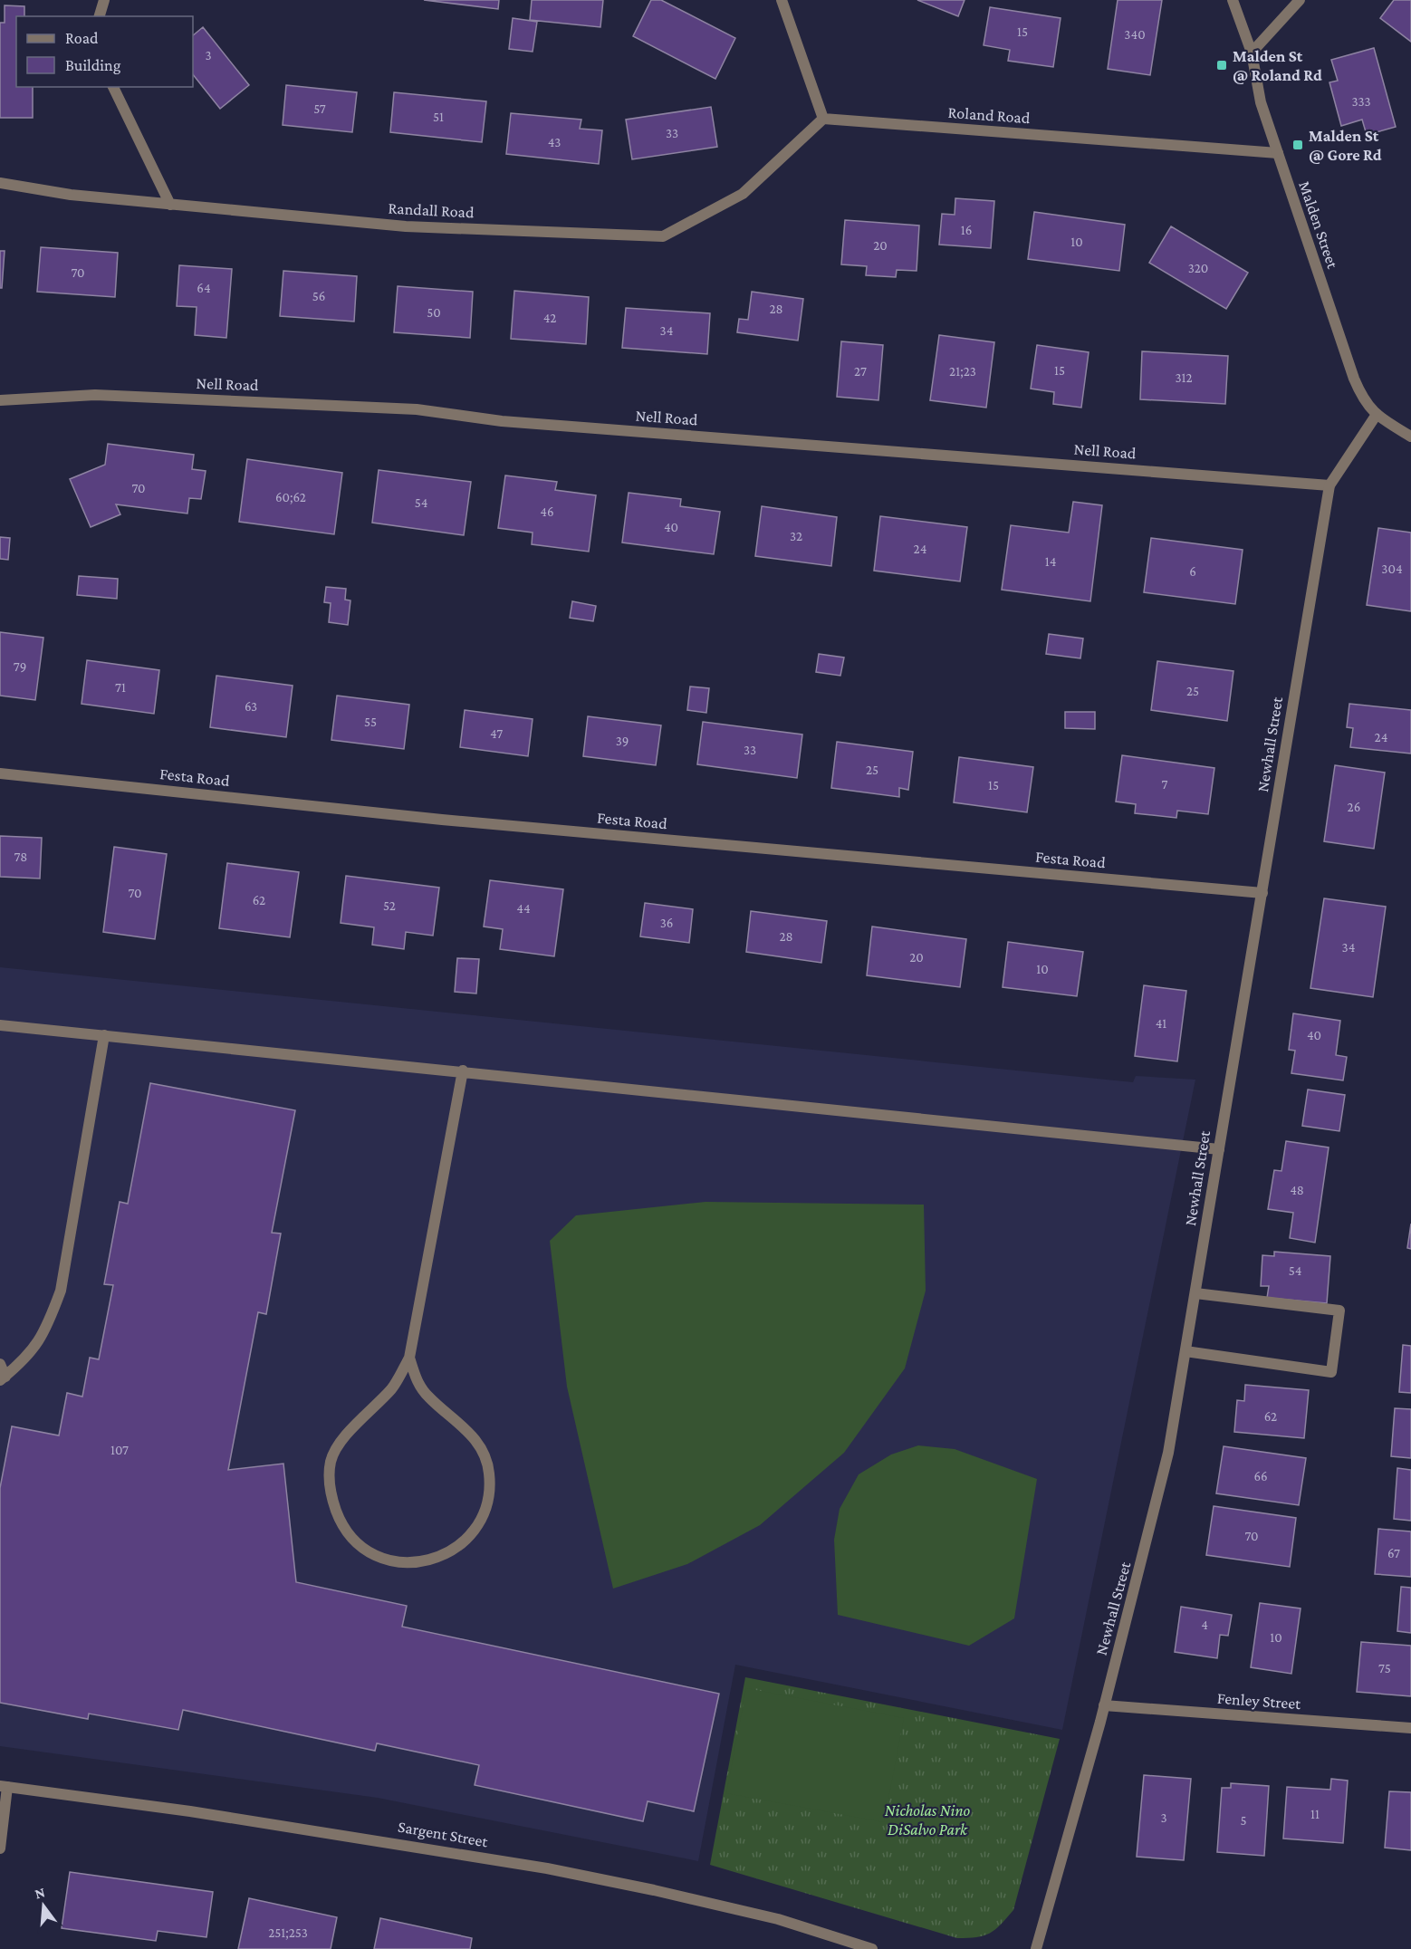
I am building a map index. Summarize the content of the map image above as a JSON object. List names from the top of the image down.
{
  "streets": {
    "street": [
      "Roland Road",
      "Randall Road",
      "Malden Street",
      "Nell Road",
      "Newhall Street",
      "Festa Road",
      "Fenley Street",
      "Sargent Street"
    ]
  },
  "crossings": [
    ["Roland Road", "Randall Road"],
    ["Roland Road", "Malden Street"],
    ["Malden Street", "Newhall Street"],
    ["Nell Road", "Newhall Street"],
    ["Newhall Street", "Festa Road"],
    ["Newhall Street", "Fenley Street"]
  ],
  "parks": ["Nicholas Nino DiSalvo Park"],
  "places": {
    "transit": ["Malden St @ Roland Rd", "Malden St @ Gore Rd"]
  },
  "house_numbers": [
    "15",
    "340",
    "3",
    "333",
    "57",
    "51",
    "33",
    "43",
    "16",
    "10",
    "20",
    "320",
    "70",
    "64",
    "56",
    "28",
    "50",
    "42",
    "34",
    "15",
    "27",
    "21;23",
    "312",
    "70",
    "60;62",
    "54",
    "46",
    "40",
    "32",
    "24",
    "14",
    "304",
    "6",
    "79",
    "71",
    "25",
    "63",
    "55",
    "47",
    "24",
    "39",
    "33",
    "25",
    "7",
    "15",
    "26",
    "78",
    "70",
    "62",
    "52",
    "44",
    "36",
    "28",
    "34",
    "20",
    "10",
    "41",
    "40",
    "48",
    "54",
    "62",
    "107",
    "66",
    "70",
    "67",
    "4",
    "10",
    "75",
    "11",
    "3",
    "5",
    "251;253"
  ],
  "legend": ["Road", "Building"],
  "north": "top"
}
